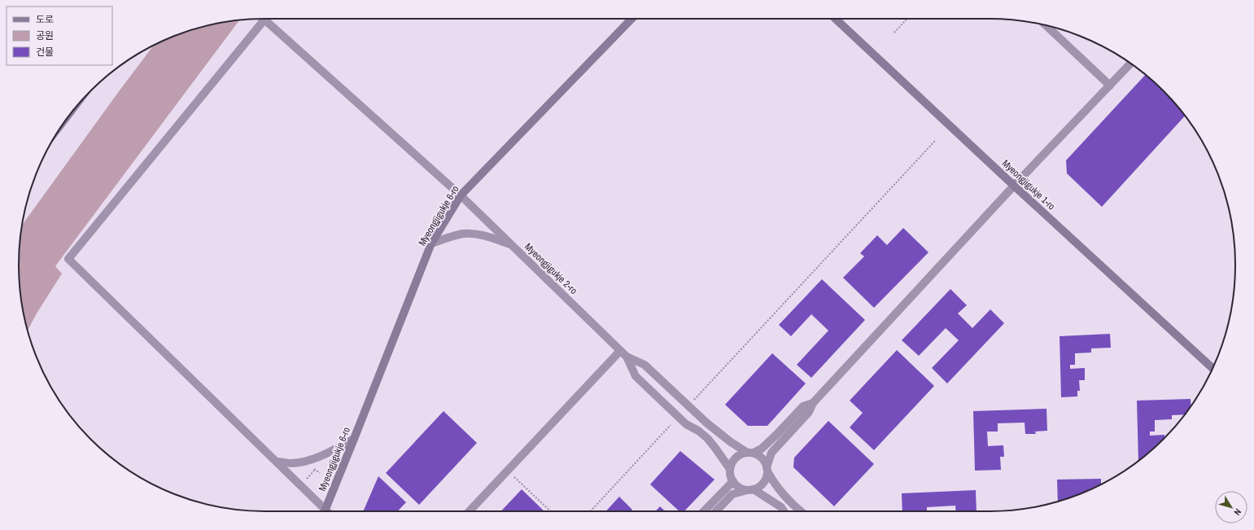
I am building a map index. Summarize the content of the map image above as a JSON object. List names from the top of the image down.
{
  "streets": {
    "main road": ["Myeongjigukje 1-ro", "Myeongjigukje 6-ro"],
    "street": ["Myeongjigukje 2-ro"]
  },
  "crossings": [
    ["Myeongjigukje 6-ro", "Myeongjigukje 2-ro"]
  ],
  "legend": ["도로", "공원", "건물"],
  "north": "bottom right"
}
